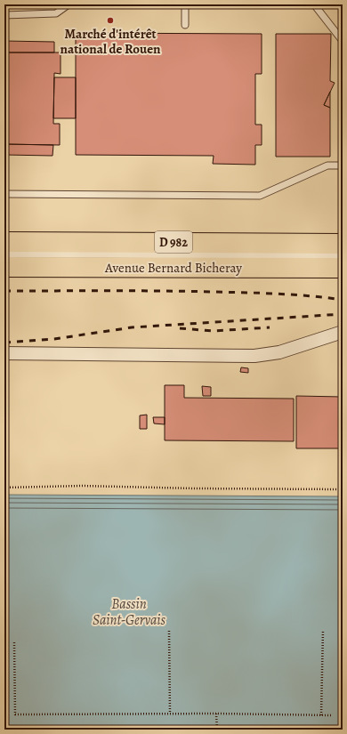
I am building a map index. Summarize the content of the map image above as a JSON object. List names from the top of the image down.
{
  "streets": {
    "main road": ["D 982", "Avenue Bernard Bicheray"]
  },
  "water": ["Bassin Saint-Gervais"],
  "places": ["Marché d'intérêt national de Rouen"]
}
